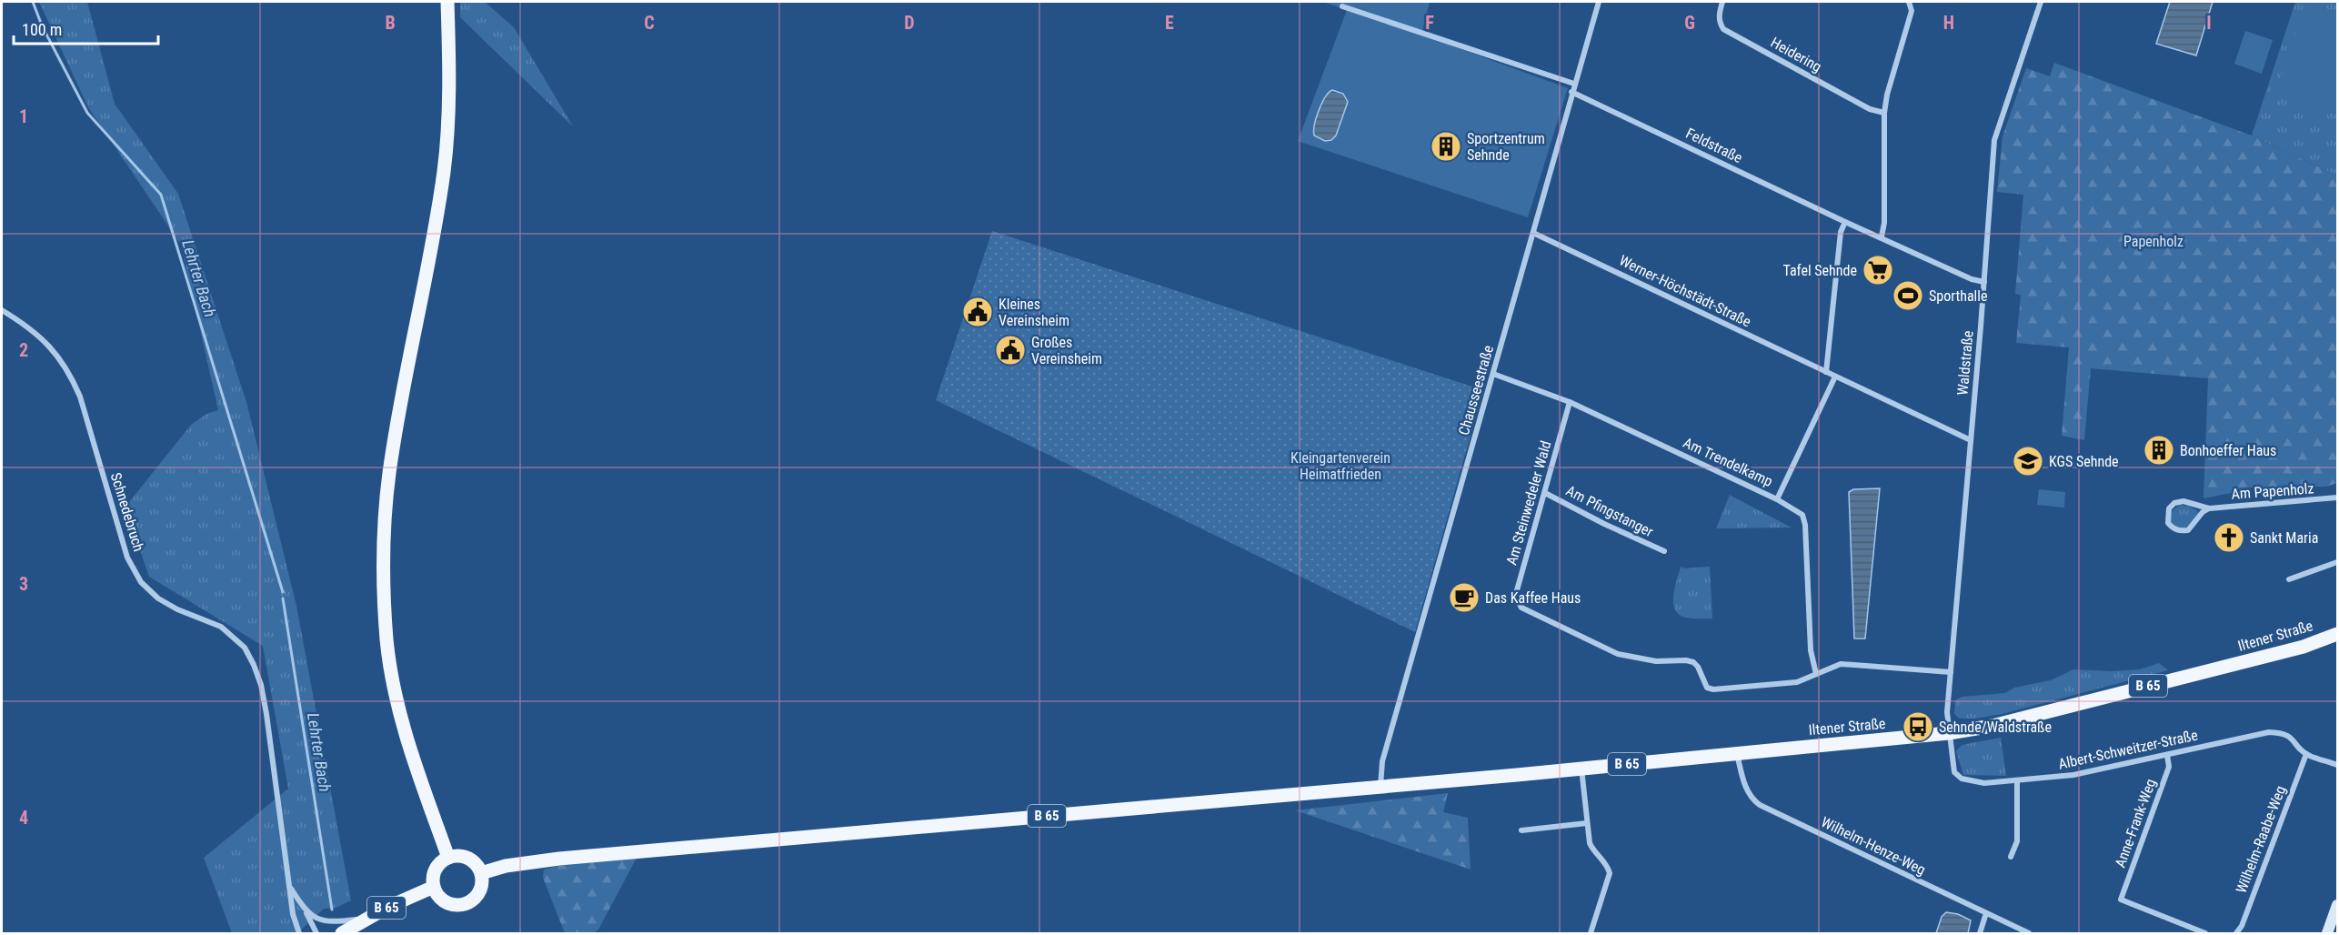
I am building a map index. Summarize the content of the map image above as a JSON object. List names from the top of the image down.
{
  "streets": {
    "main road": ["Iltener Straße", "B 65"],
    "street": [
      "Heidering",
      "Feldstraße",
      "Werner-Höchstädt-Straße",
      "Waldstraße",
      "Chausseestraße",
      "Am Trendelkamp",
      "Am Papenholz",
      "Am Steinwedeler Wald",
      "Am Pfingstanger",
      "Schnedebruch",
      "Albert-Schweitzer-Straße",
      "Anne-Frank-Weg",
      "Wilhelm-Raabe-Weg",
      "Wilhelm-Henze-Weg"
    ]
  },
  "crossings": [
    ["Feldstraße", "Waldstraße"],
    ["Feldstraße", "Chausseestraße"],
    ["Werner-Höchstädt-Straße", "Waldstraße"],
    ["Werner-Höchstädt-Straße", "Chausseestraße"],
    ["Waldstraße", "Am Steinwedeler Wald"],
    ["Waldstraße", "Iltener Straße"],
    ["Waldstraße", "Albert-Schweitzer-Straße"],
    ["Chausseestraße", "Am Trendelkamp"],
    ["Chausseestraße", "Iltener Straße"],
    ["Chausseestraße", "B 65"],
    ["Am Trendelkamp", "Am Steinwedeler Wald"],
    ["Am Steinwedeler Wald", "Am Pfingstanger"],
    ["Iltener Straße", "B 65"],
    ["Iltener Straße", "Albert-Schweitzer-Straße"],
    ["Iltener Straße", "Wilhelm-Henze-Weg"],
    ["Albert-Schweitzer-Straße", "Anne-Frank-Weg"],
    ["Albert-Schweitzer-Straße", "Wilhelm-Raabe-Weg"]
  ],
  "water": ["Lehrter Bach"],
  "parks": ["Papenholz", "Kleingartenverein Heimatfrieden"],
  "places": {
    "building": ["Sportzentrum Sehnde", "Bonhoeffer Haus"],
    "supermarket": ["Tafel Sehnde"],
    "sports": ["Sporthalle"],
    "public building": ["Kleines Vereinsheim", "Großes Vereinsheim"],
    "school or university": ["KGS Sehnde"],
    "church": ["Sankt Maria"],
    "cafe": ["Das Kaffee Haus"],
    "bus stop": ["Sehnde/Waldstraße"]
  },
  "scale_bar": "100 m",
  "grid": {
    "columns": [
      "B",
      "C",
      "D",
      "E",
      "F",
      "G",
      "H",
      "I"
    ],
    "rows": [
      "1",
      "2",
      "3",
      "4"
    ]
  }
}
